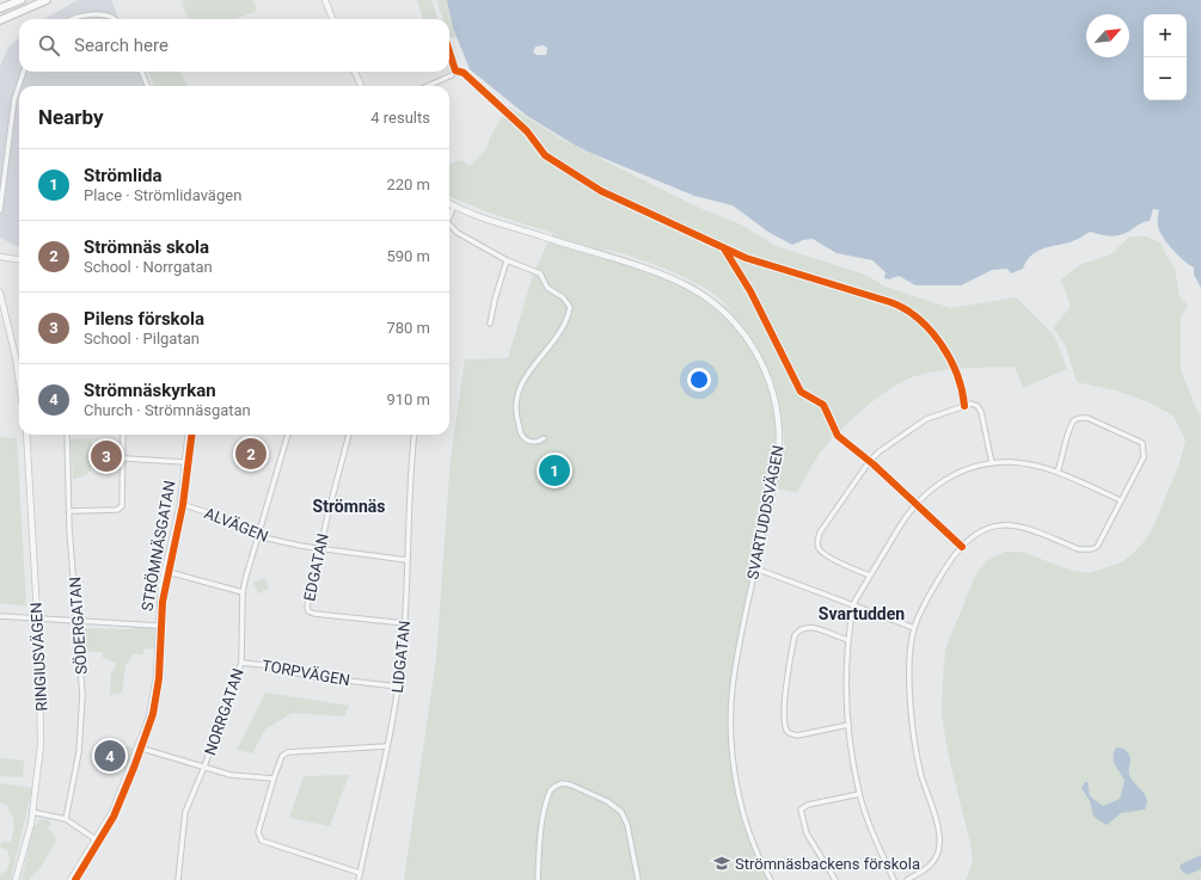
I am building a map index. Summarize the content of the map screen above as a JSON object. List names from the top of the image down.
{
  "streets": {
    "street": [
      "SVARTUDDSVÄGEN",
      "ALVÄGEN",
      "STRÖMNÄSGATAN",
      "EDGATAN",
      "SÖDERGATAN",
      "RINGIUSVÄGEN",
      "LIDGATAN",
      "TORPVÄGEN",
      "NORRGATAN"
    ]
  },
  "crossings": [
    ["ALVÄGEN", "STRÖMNÄSGATAN"],
    ["ALVÄGEN", "EDGATAN"],
    ["ALVÄGEN", "LIDGATAN"],
    ["ALVÄGEN", "NORRGATAN"],
    ["EDGATAN", "LIDGATAN"],
    ["LIDGATAN", "TORPVÄGEN"],
    ["TORPVÄGEN", "NORRGATAN"]
  ],
  "districts": ["Strömnäs", "Svartudden"],
  "places": {
    "school or university": ["Strömnäsbackens förskola"]
  },
  "north": "top right",
  "page": {
    "map_buttons": ["+", "−"],
    "search": "Search here",
    "heading": ["Nearby", "4 results"],
    "list": [
      {
        "mark": "1",
        "name": "Strömlida",
        "note": "Place · Strömlidavägen",
        "value": "220 m"
      },
      {
        "mark": "2",
        "name": "Strömnäs skola",
        "note": "School · Norrgatan",
        "value": "590 m"
      },
      {
        "mark": "3",
        "name": "Pilens förskola",
        "note": "School · Pilgatan",
        "value": "780 m"
      },
      {
        "mark": "4",
        "name": "Strömnäskyrkan",
        "note": "Church · Strömnäsgatan",
        "value": "910 m"
      }
    ],
    "pins": [
      "2",
      "3",
      "1",
      "4"
    ]
  }
}
